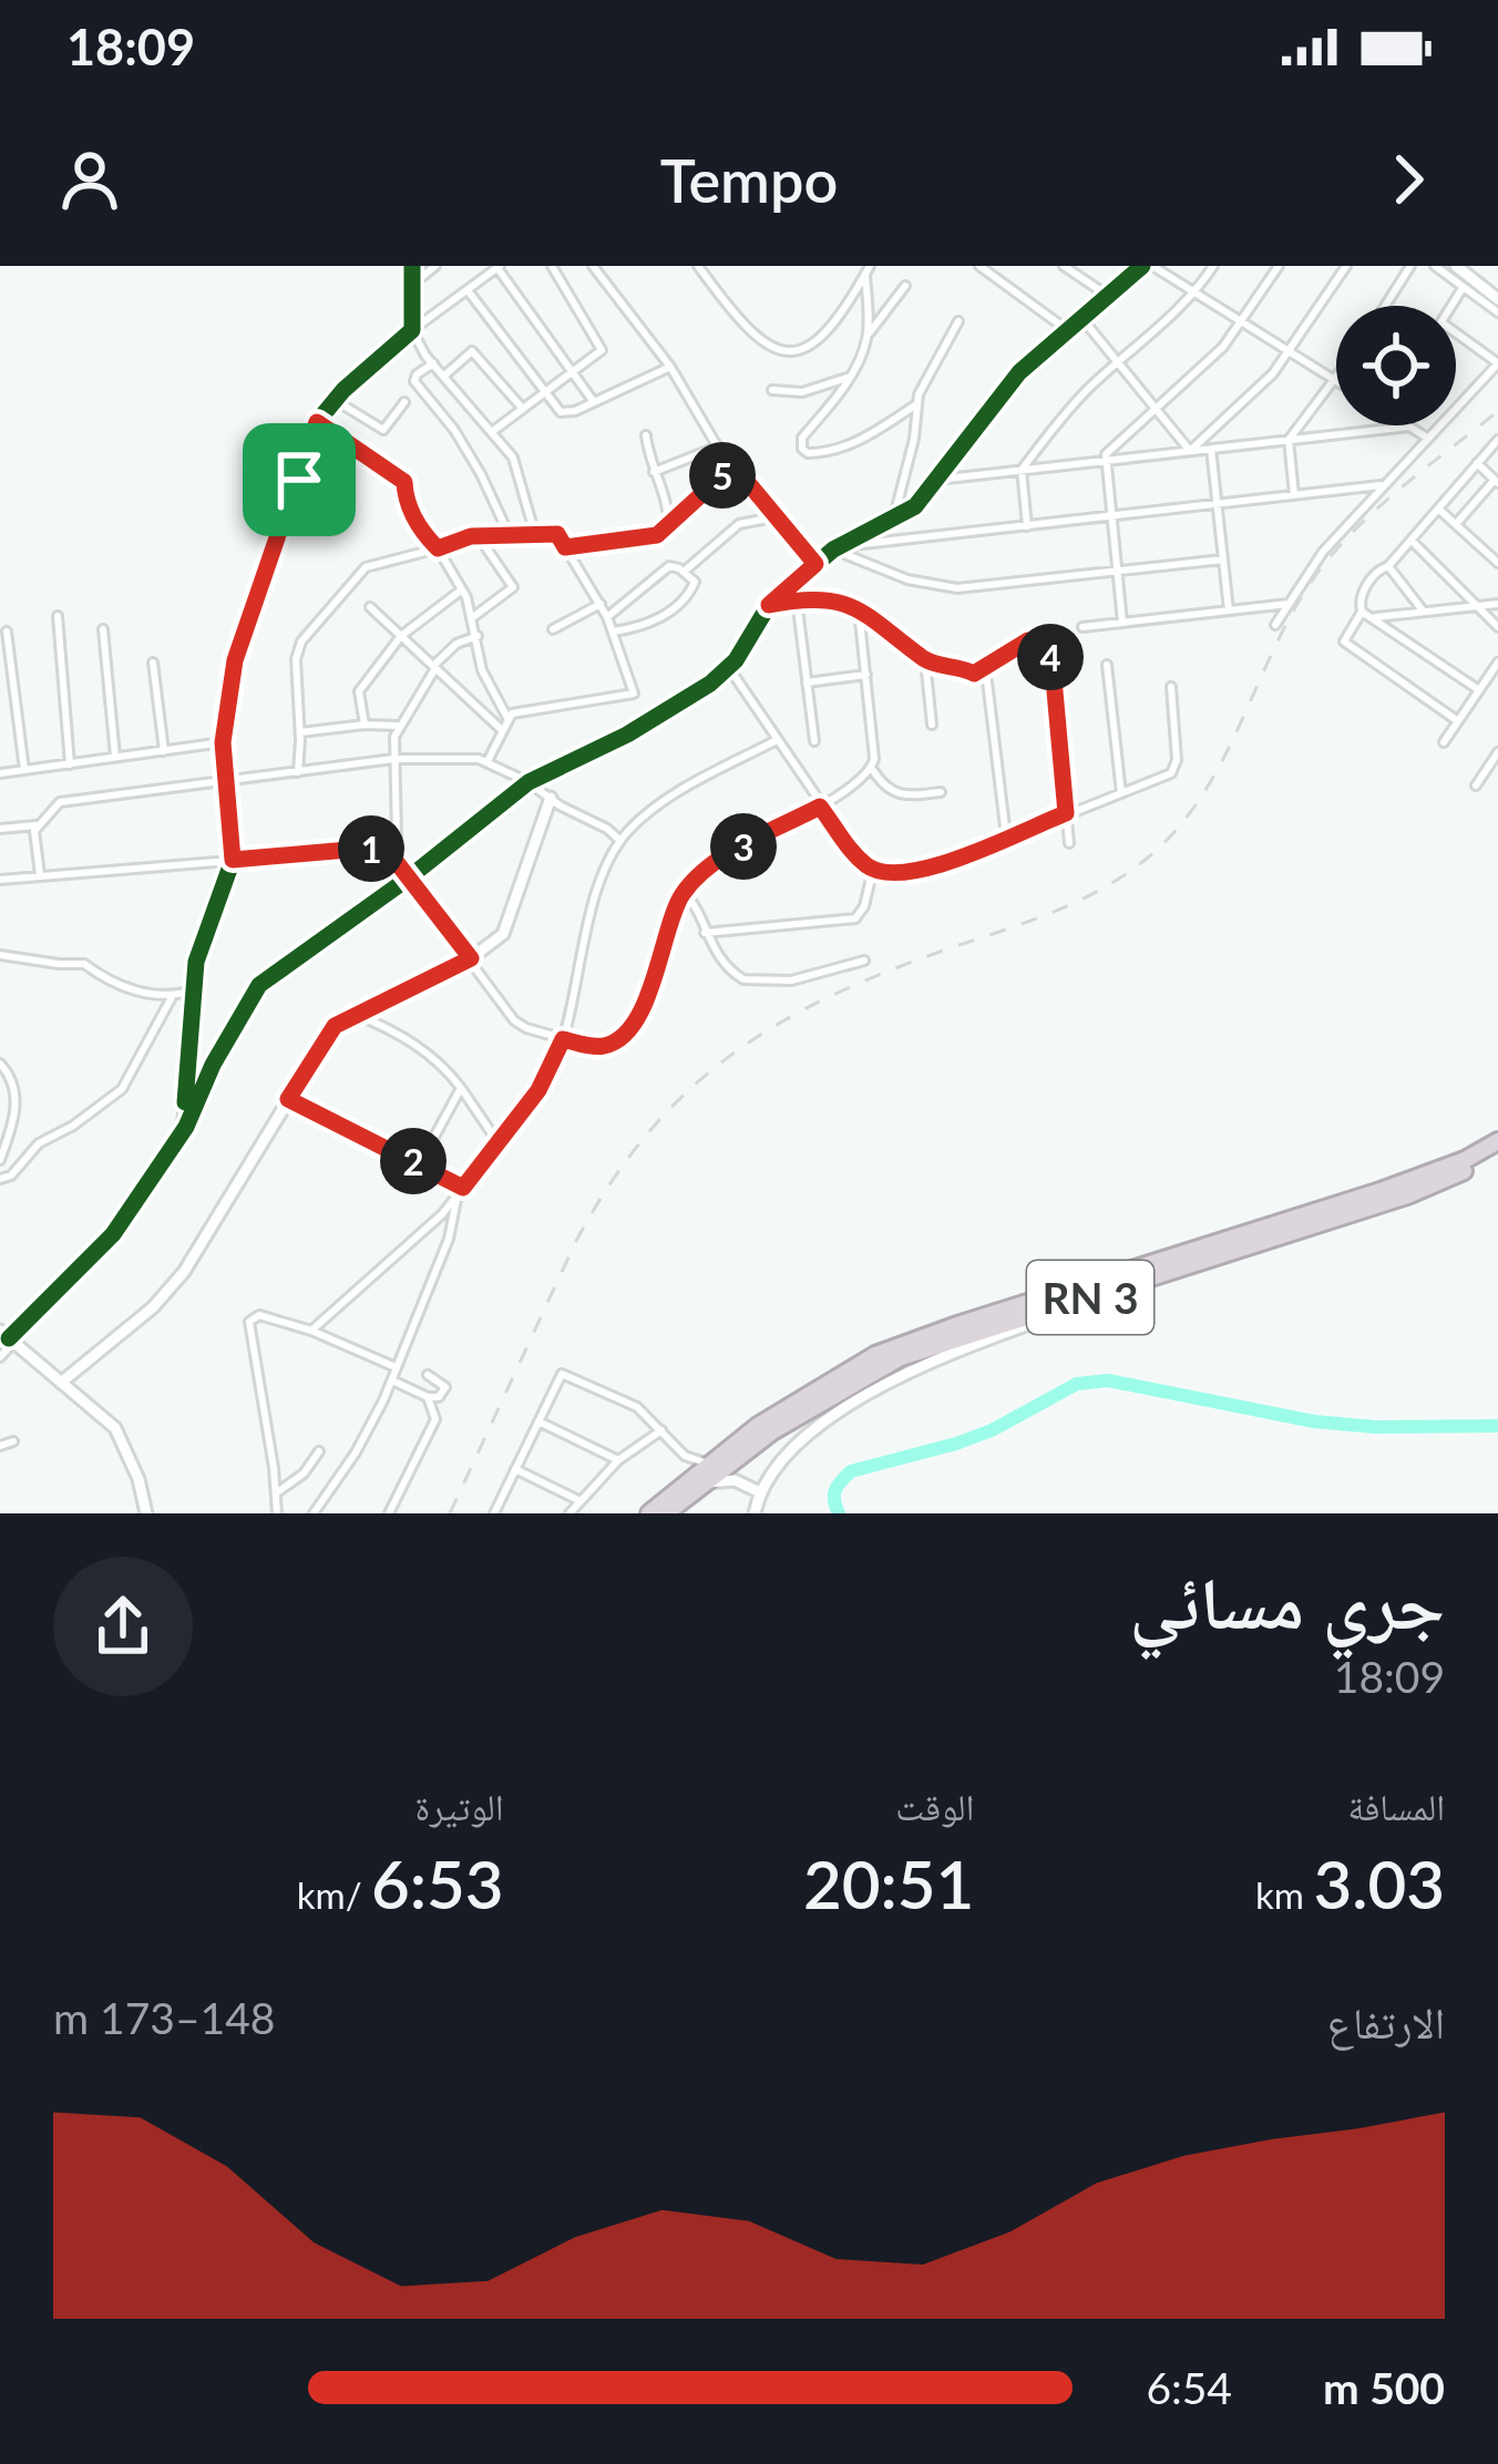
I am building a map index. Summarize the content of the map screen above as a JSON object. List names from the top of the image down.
{
  "streets": {
    "highway": ["RN 3"]
  },
  "page": {
    "status": "18:09",
    "header": "Tempo",
    "pins": [
      "5",
      "4",
      "3",
      "1",
      "2"
    ],
    "heading": ["جري مسائي", "18:09"],
    "stats": [
      ["المسافة", "3.03 km"],
      ["الوقت", "20:51"],
      ["الوتيرة", "6:53 /km"]
    ],
    "chart": ["الارتفاع", "148–173 m"],
    "list": [
      {
        "name": "500 m",
        "note": "6:54"
      }
    ]
  }
}
